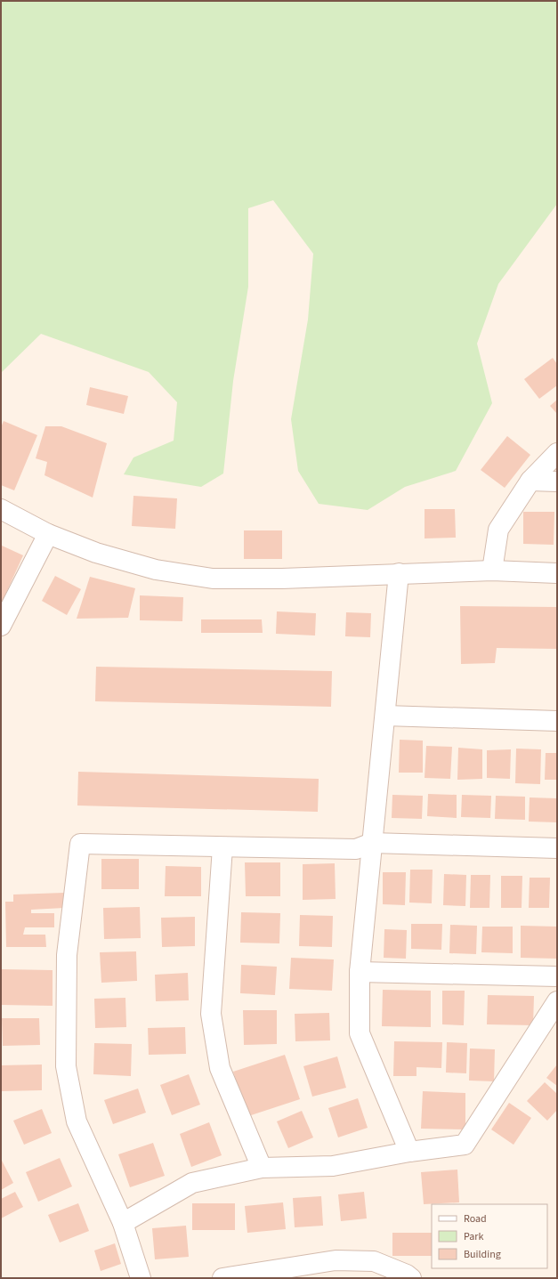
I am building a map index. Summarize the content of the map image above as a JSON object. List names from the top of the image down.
{
  "legend": ["Road", "Park", "Building"]
}
